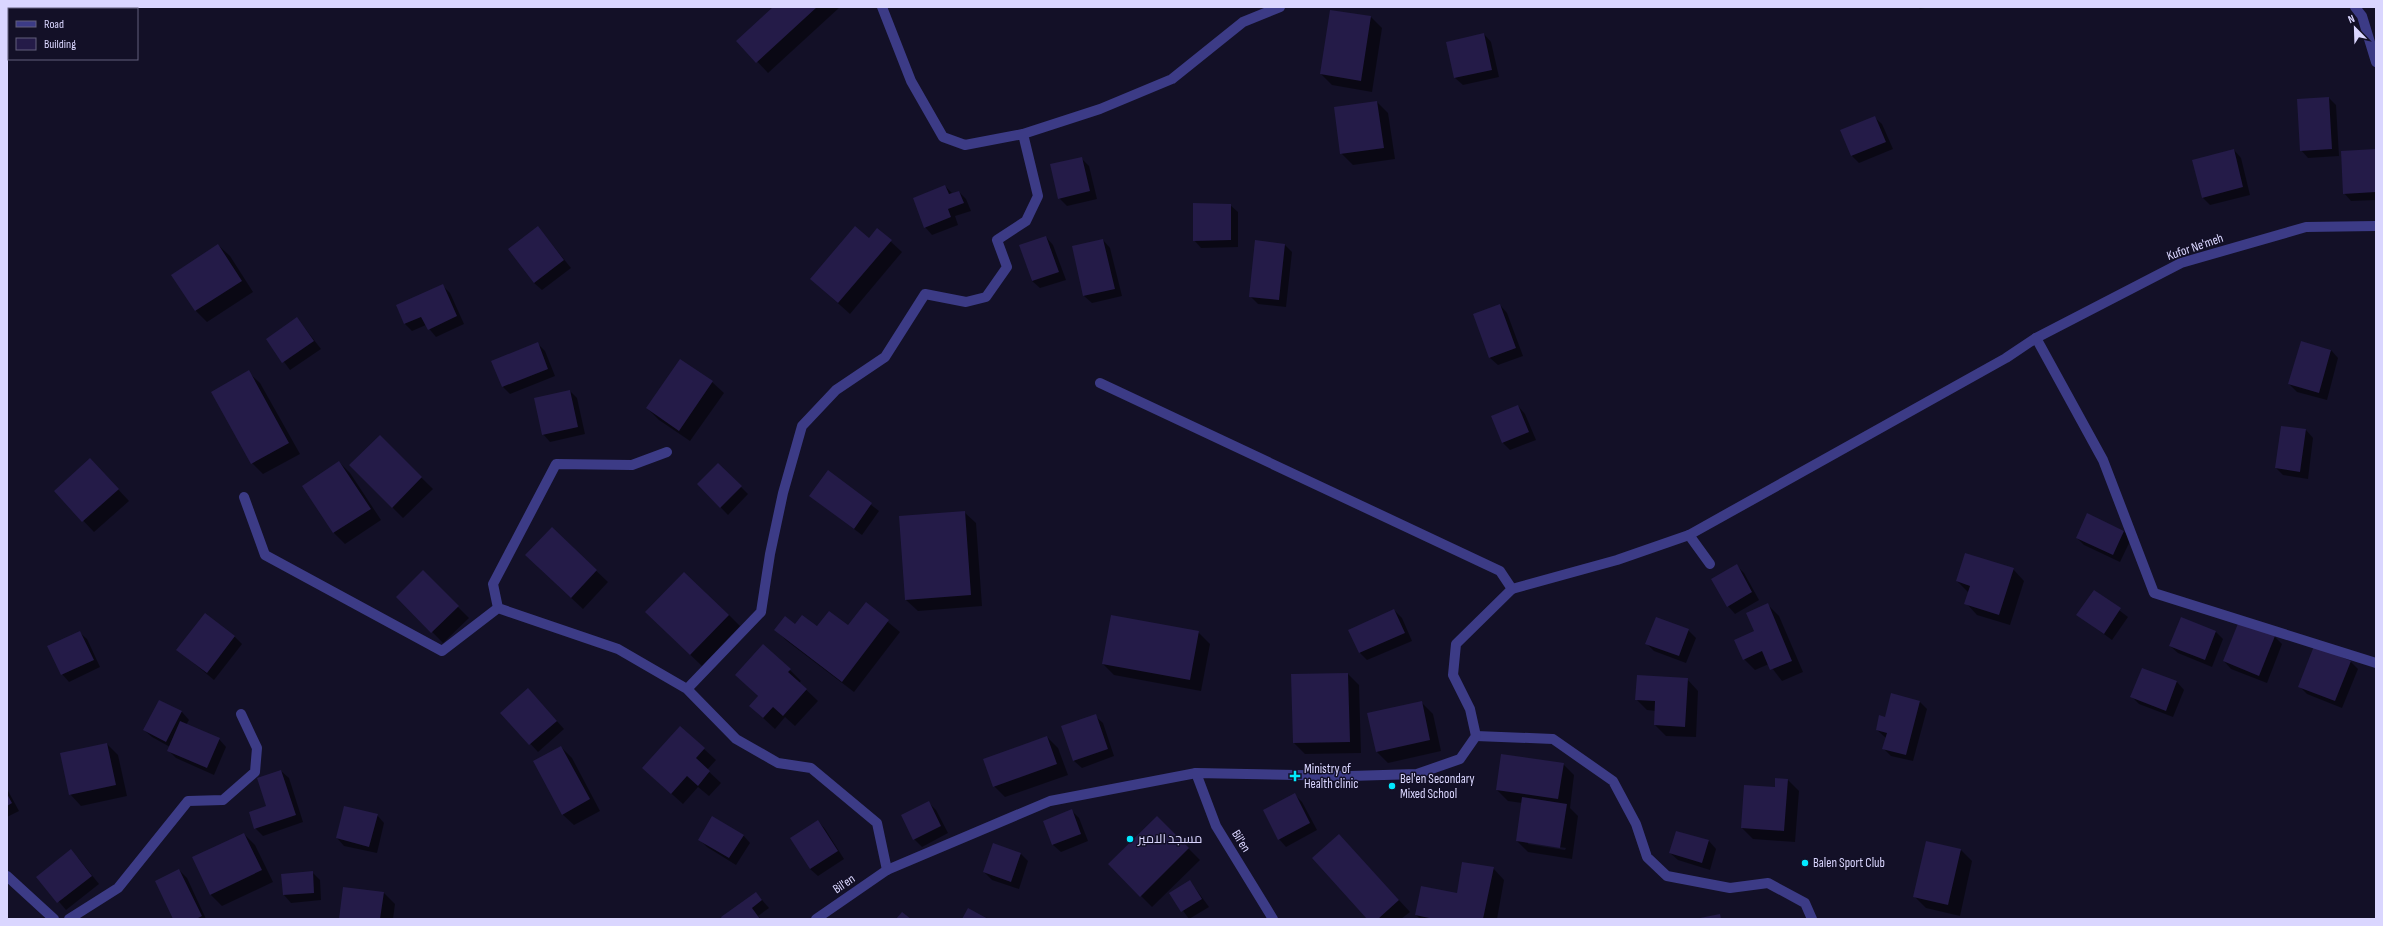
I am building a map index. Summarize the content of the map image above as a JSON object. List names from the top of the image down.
{
  "streets": {
    "street": ["Kufor Ne'meh", "Bil'en"]
  },
  "places": {
    "health": ["Ministry of Health clinic"],
    "other": ["Bel'en Secondary Mixed School", "مسجد الامير", "Balen Sport Club"]
  },
  "legend": ["Road", "Building"],
  "north": "top left"
}
